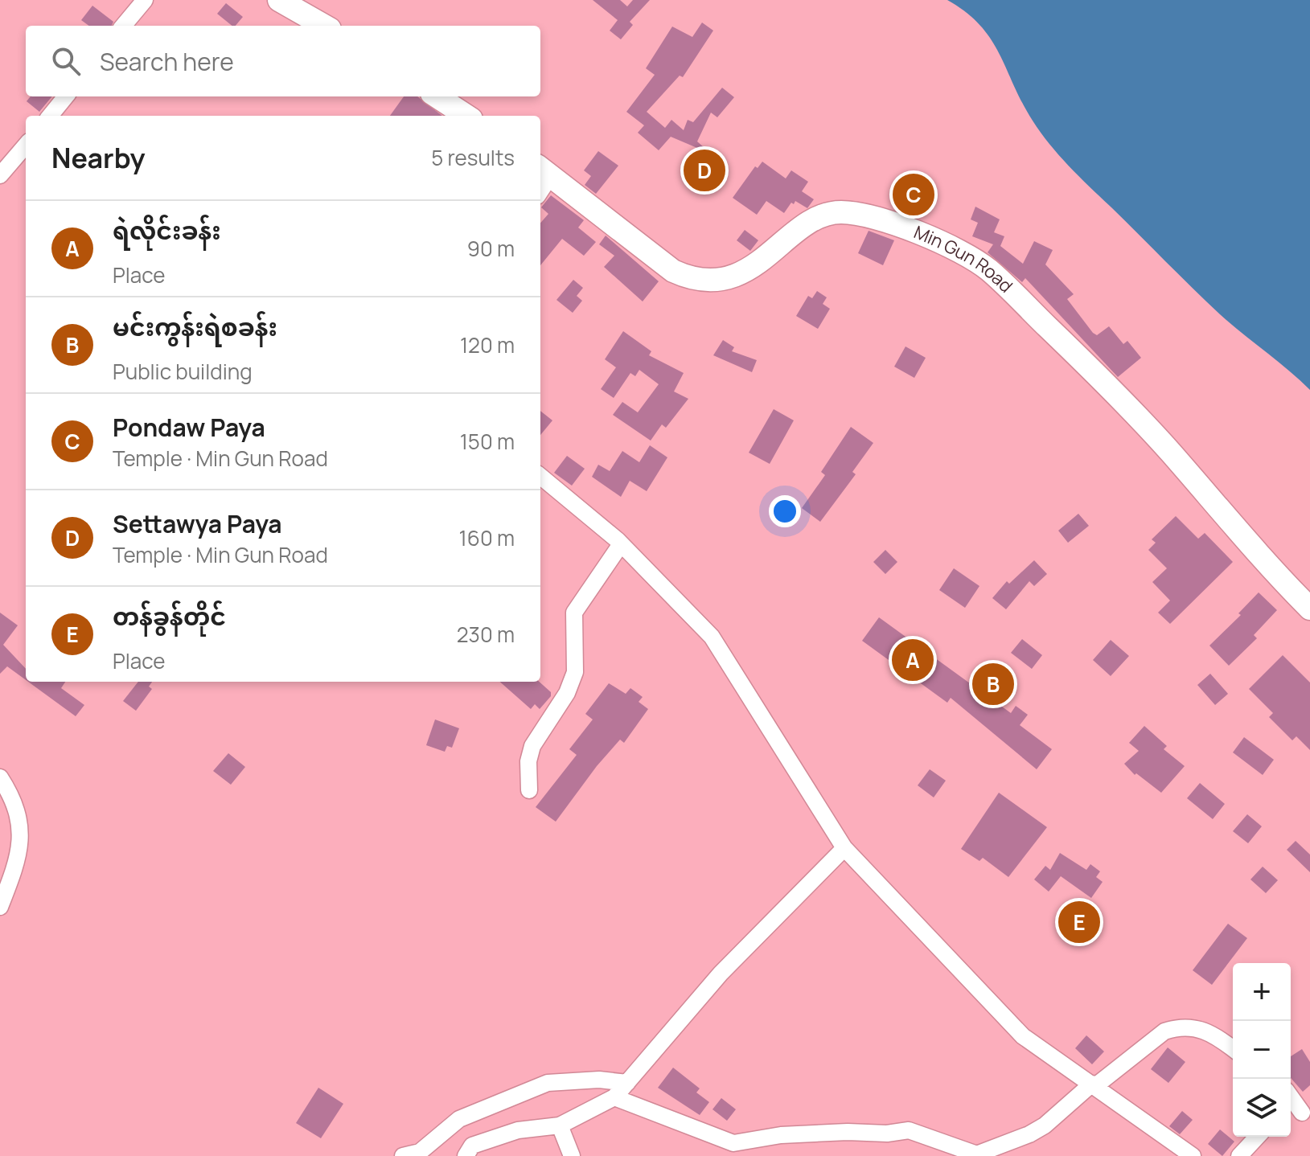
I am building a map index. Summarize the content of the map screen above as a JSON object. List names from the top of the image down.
{
  "streets": {
    "street": ["Min Gun Road"]
  },
  "page": {
    "search": "Search here",
    "heading": ["Nearby", "5 results"],
    "pins": [
      "D",
      "C",
      "A",
      "B",
      "E"
    ],
    "list": [
      {
        "mark": "A",
        "name": "ရဲလိုင်းခန်း",
        "note": "Place",
        "value": "90 m"
      },
      {
        "mark": "B",
        "name": "မင်းကွန်းရဲစခန်း",
        "note": "Public building",
        "value": "120 m"
      },
      {
        "mark": "C",
        "name": "Pondaw Paya",
        "note": "Temple · Min Gun Road",
        "value": "150 m"
      },
      {
        "mark": "D",
        "name": "Settawya Paya",
        "note": "Temple · Min Gun Road",
        "value": "160 m"
      },
      {
        "mark": "E",
        "name": "တန်ခွန်တိုင်",
        "note": "Place",
        "value": "230 m"
      }
    ],
    "map_buttons": ["+", "−"]
  }
}
